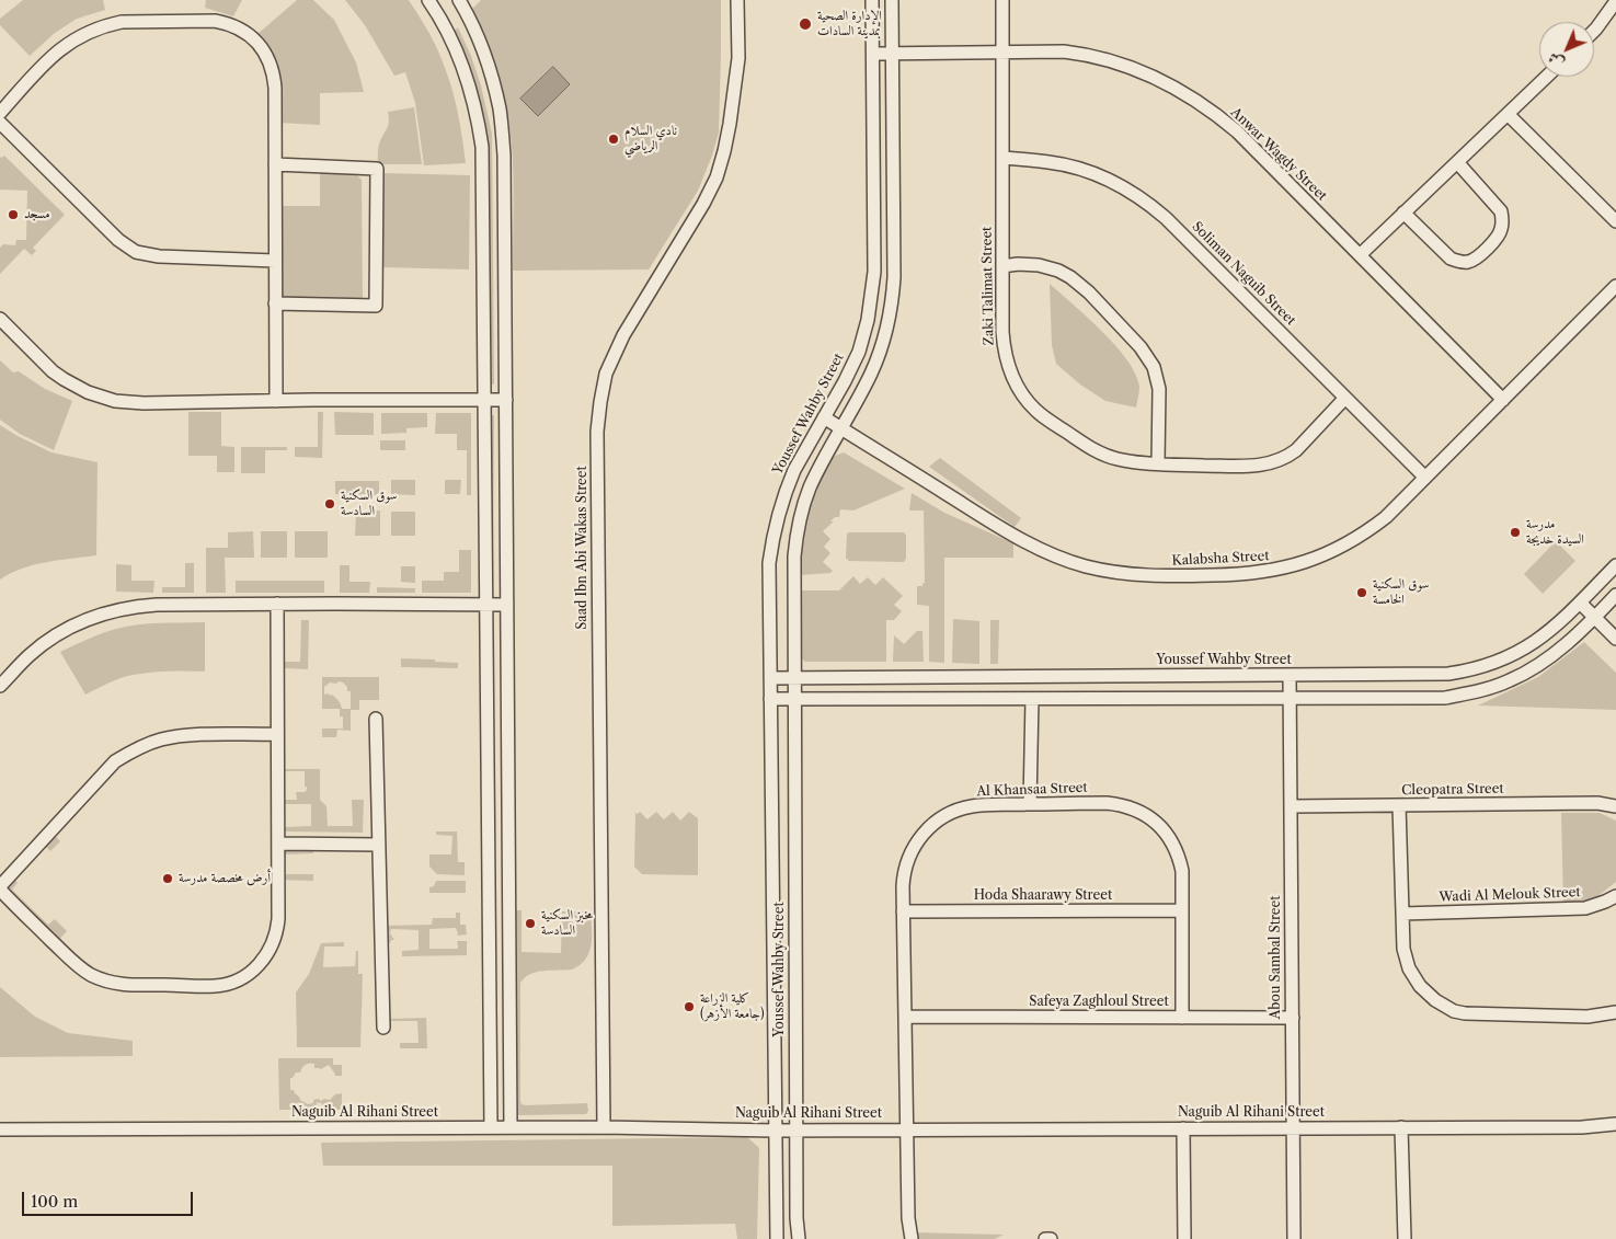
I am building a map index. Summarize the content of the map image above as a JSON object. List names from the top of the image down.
{
  "streets": {
    "street": [
      "Anwar Wagdy Street",
      "Soliman Naguib Street",
      "Zaki Talimat Street",
      "Youssef Wahby Street",
      "Saad Ibn Abi Wakas Street",
      "Kalabsha Street",
      "Al Khansaa Street",
      "Cleopatra Street",
      "Wadi Al Melouk Street",
      "Hoda Shaarawy Street",
      "Abou Sambal Street",
      "Safeya Zaghloul Street",
      "Naguib Al Rihani Street"
    ]
  },
  "crossings": [
    ["Anwar Wagdy Street", "Zaki Talimat Street"],
    ["Anwar Wagdy Street", "Youssef Wahby Street"],
    ["Anwar Wagdy Street", "Kalabsha Street"],
    ["Soliman Naguib Street", "Zaki Talimat Street"],
    ["Soliman Naguib Street", "Kalabsha Street"],
    ["Youssef Wahby Street", "Kalabsha Street"],
    ["Youssef Wahby Street", "Abou Sambal Street"],
    ["Youssef Wahby Street", "Naguib Al Rihani Street"],
    ["Saad Ibn Abi Wakas Street", "Naguib Al Rihani Street"],
    ["Al Khansaa Street", "Hoda Shaarawy Street"],
    ["Al Khansaa Street", "Safeya Zaghloul Street"],
    ["Al Khansaa Street", "Naguib Al Rihani Street"],
    ["Cleopatra Street", "Abou Sambal Street"],
    ["Abou Sambal Street", "Safeya Zaghloul Street"],
    ["Abou Sambal Street", "Naguib Al Rihani Street"]
  ],
  "places": [
    "الإدارة الصحية بمدينة السادات",
    "نادي السلام الرياضي",
    "مسجد",
    "سوق السكنية السادسة",
    "مدرسة السيدة خديجة",
    "سوق السكنية الخامسة",
    "أرض مخصصة مدرسة",
    "مخبز السكنية السادسة",
    "كلية الزراعة (جامعة الأزهر)"
  ],
  "scale_bar": "100 m",
  "north": "bottom left"
}
